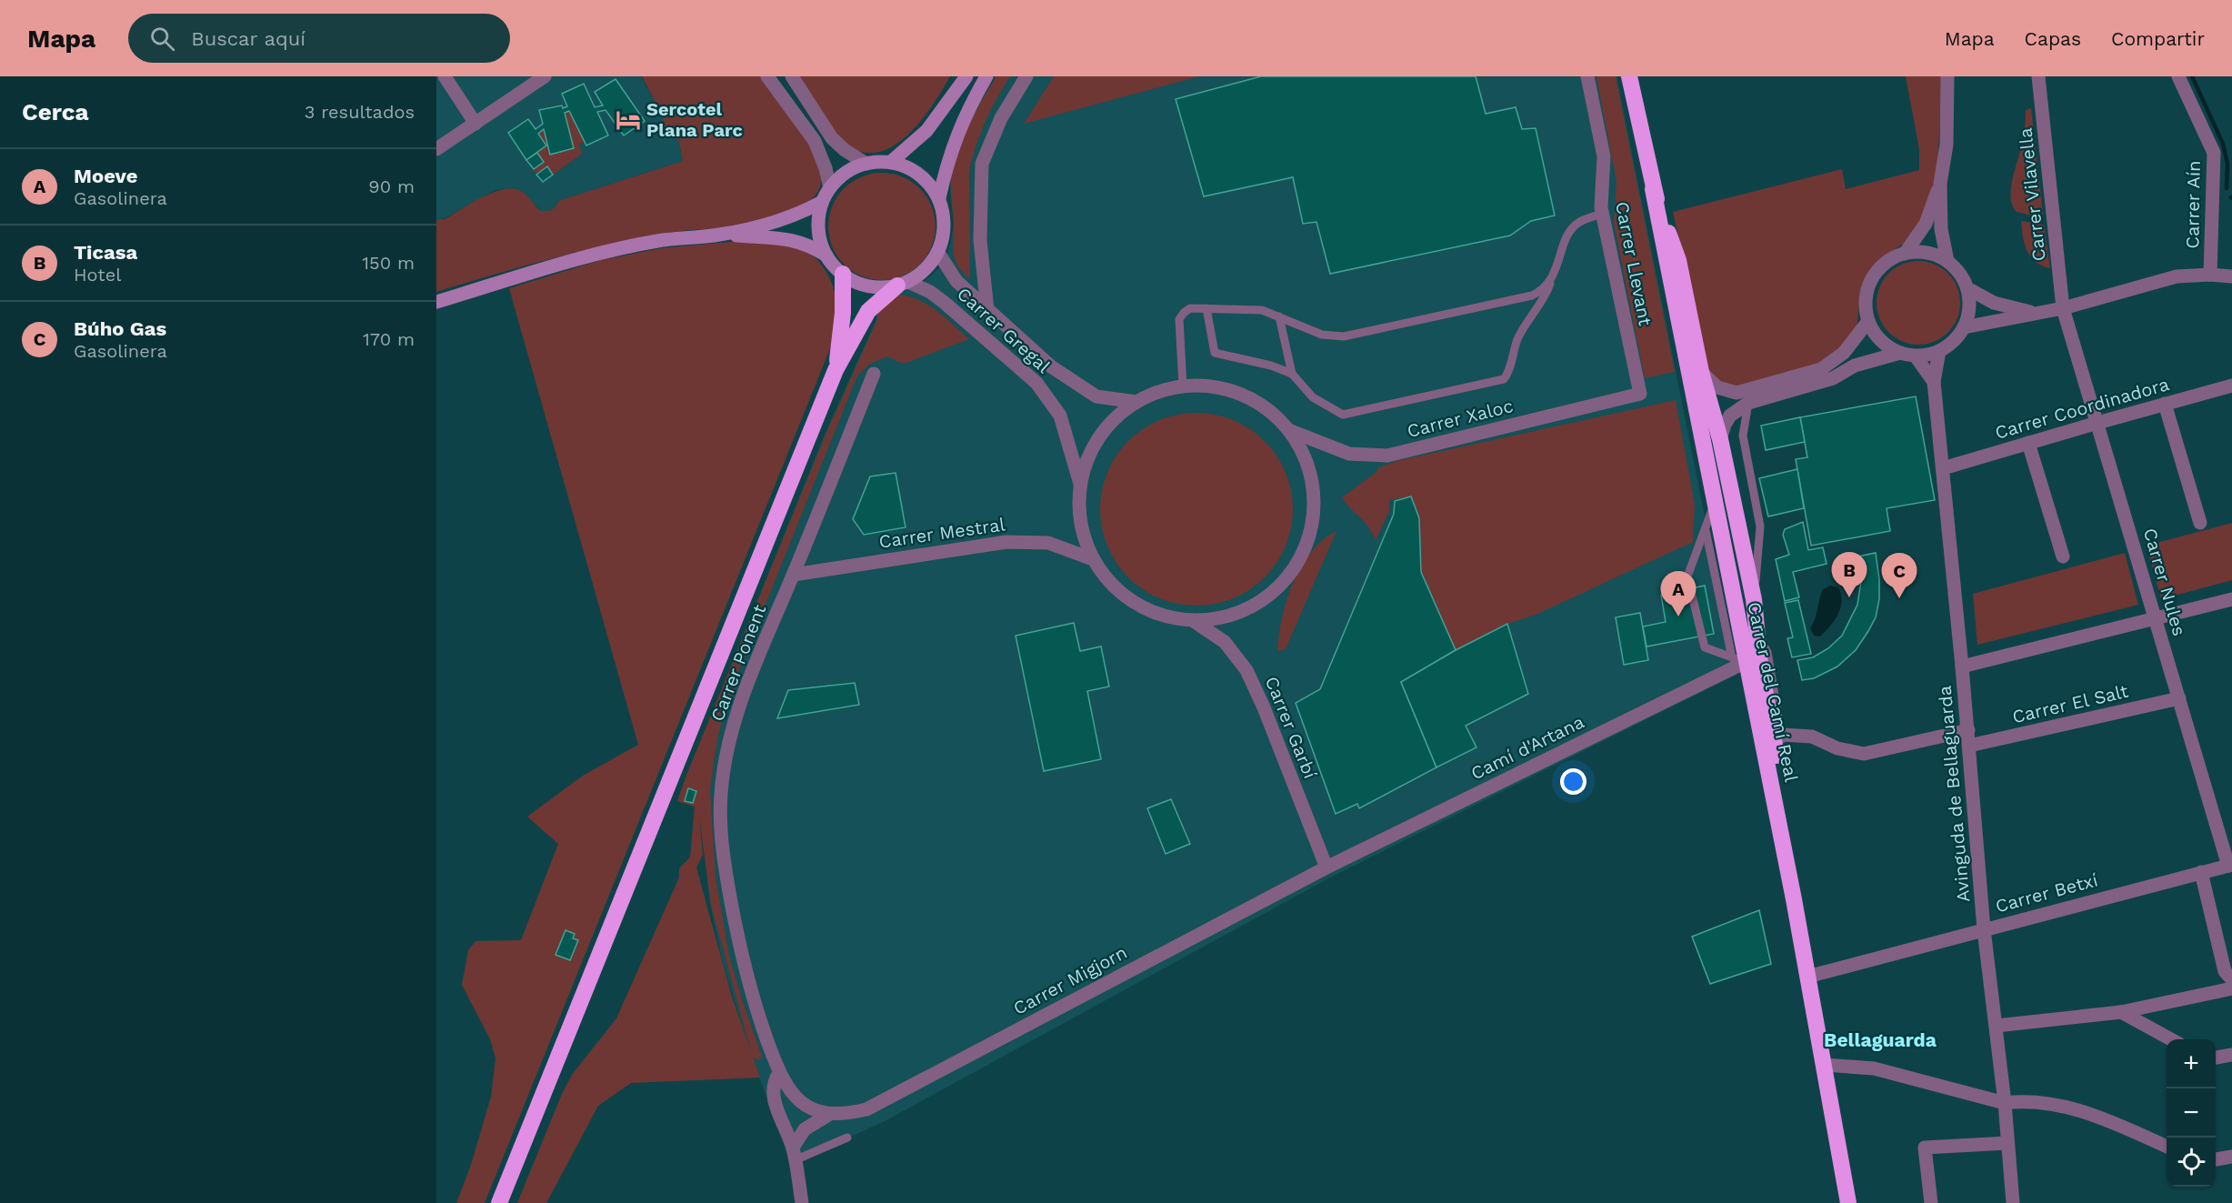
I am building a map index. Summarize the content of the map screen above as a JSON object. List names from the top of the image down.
{
  "streets": {
    "highway": ["Carrer del Camí Real"],
    "street": [
      "Carrer Vilavella",
      "Carrer Aín",
      "Carrer Llevant",
      "Carrer Gregal",
      "Carrer Coordinadora",
      "Carrer Xaloc",
      "Carrer Mestral",
      "Carrer Nules",
      "Carrer Ponent",
      "Carrer El Salt",
      "Carrer Garbí",
      "Camí d'Artana",
      "Avinguda de Bellaguarda",
      "Carrer Betxí",
      "Carrer Migjorn"
    ]
  },
  "crossings": [
    ["Carrer Vilavella", "Carrer Nules"],
    ["Carrer Llevant", "Carrer Xaloc"],
    ["Carrer Coordinadora", "Carrer Nules"],
    ["Carrer Coordinadora", "Avinguda de Bellaguarda"],
    ["Carrer Mestral", "Carrer Ponent"],
    ["Carrer Nules", "Carrer El Salt"],
    ["Carrer Nules", "Carrer Betxí"],
    ["Carrer Ponent", "Carrer Migjorn"],
    ["Carrer del Camí Real", "Camí d'Artana"],
    ["Carrer del Camí Real", "Carrer Betxí"],
    ["Carrer El Salt", "Avinguda de Bellaguarda"],
    ["Carrer Garbí", "Camí d'Artana"],
    ["Carrer Garbí", "Carrer Migjorn"],
    ["Camí d'Artana", "Carrer Migjorn"],
    ["Avinguda de Bellaguarda", "Carrer Betxí"]
  ],
  "districts": ["Bellaguarda"],
  "places": {
    "hotel": ["Sercotel Plana Parc"]
  },
  "page": {
    "header": "Mapa",
    "search": "Buscar aquí",
    "nav": ["Mapa", "Capas", "Compartir"],
    "heading": ["Cerca", "3 resultados"],
    "list": [
      {
        "mark": "A",
        "name": "Moeve",
        "note": "Gasolinera",
        "value": "90 m"
      },
      {
        "mark": "B",
        "name": "Ticasa",
        "note": "Hotel",
        "value": "150 m"
      },
      {
        "mark": "C",
        "name": "Búho Gas",
        "note": "Gasolinera",
        "value": "170 m"
      }
    ],
    "pins": ["B", "C", "A"],
    "map_buttons": ["+", "−"]
  }
}
